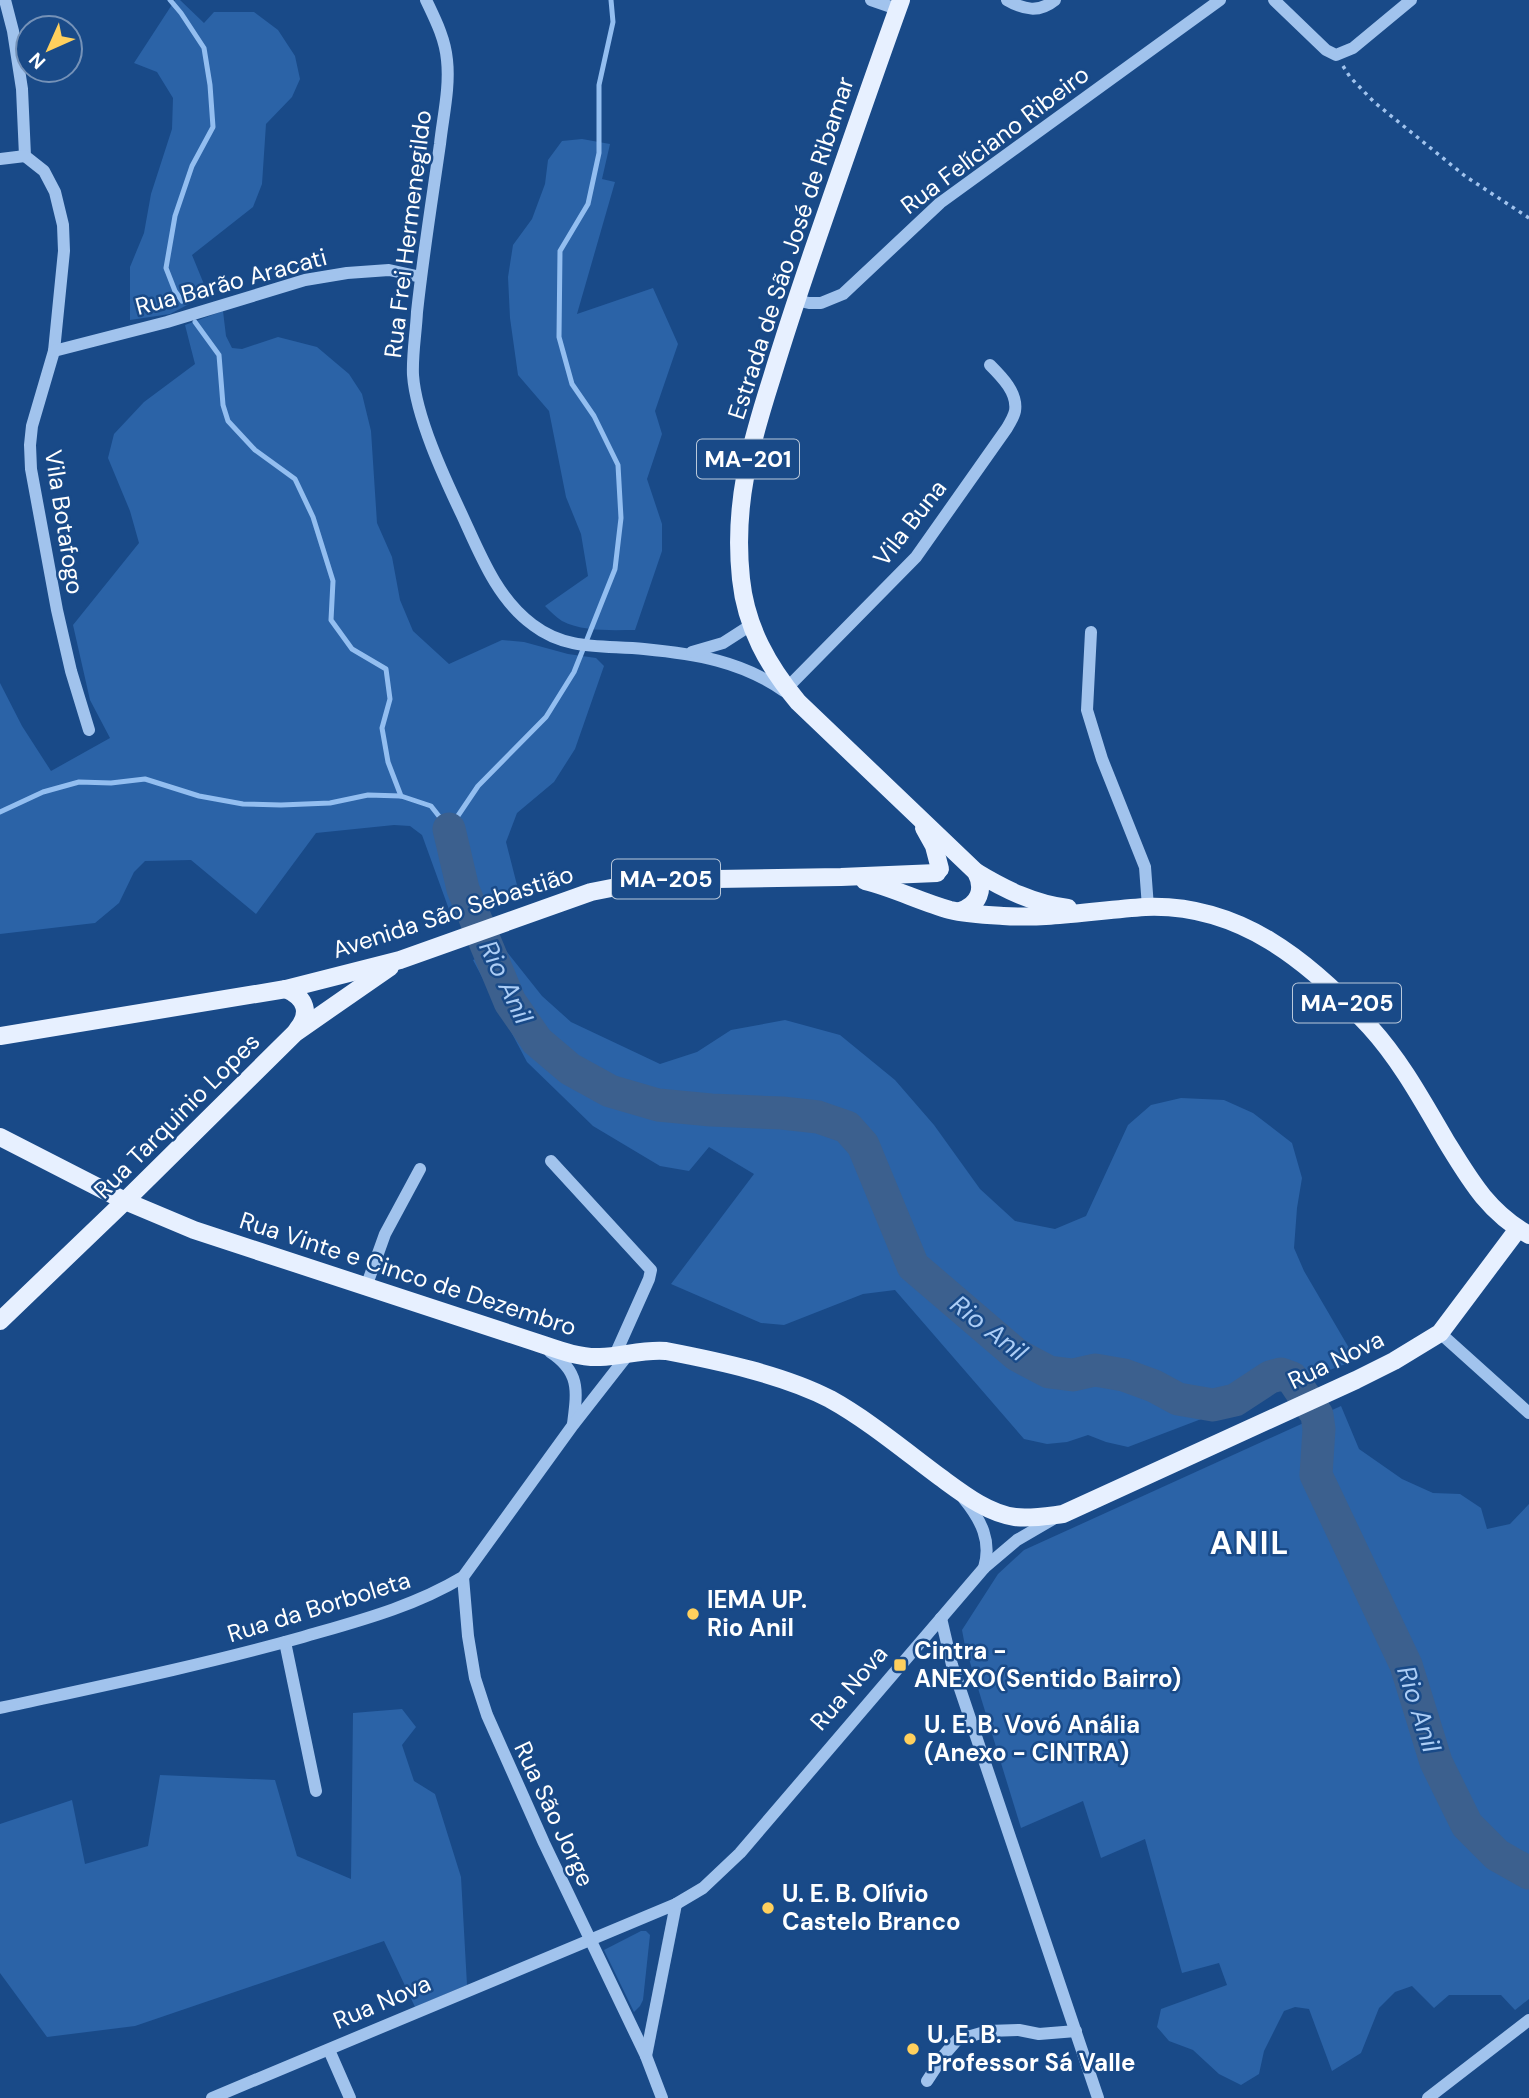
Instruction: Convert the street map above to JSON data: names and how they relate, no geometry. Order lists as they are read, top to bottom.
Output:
{
  "streets": {
    "main road": [
      "Estrada de São José de Ribamar",
      "MA-201",
      "MA-205",
      "Avenida São Sebastião",
      "Rua Tarquinio Lopes",
      "Rua Vinte e Cinco de Dezembro",
      "Rua Nova"
    ],
    "street": [
      "Rua Felíciano Ribeiro",
      "Rua Frei Hermenegildo",
      "Rua Barão Aracati",
      "Vila Botafogo",
      "Vila Buna",
      "Rua da Borboleta",
      "Rua São Jorge"
    ]
  },
  "crossings": [
    ["Rua Felíciano Ribeiro", "Estrada de São José de Ribamar"],
    ["Rua Frei Hermenegildo", "Estrada de São José de Ribamar"],
    ["Rua Frei Hermenegildo", "Rua Barão Aracati"],
    ["Rua Frei Hermenegildo", "Vila Buna"],
    ["Estrada de São José de Ribamar", "Vila Buna"],
    ["Estrada de São José de Ribamar", "MA-205"],
    ["Estrada de São José de Ribamar", "Avenida São Sebastião"],
    ["Rua Barão Aracati", "Vila Botafogo"],
    ["MA-205", "Avenida São Sebastião"],
    ["MA-205", "Rua Nova"],
    ["Avenida São Sebastião", "Rua Tarquinio Lopes"],
    ["Rua Tarquinio Lopes", "Rua Vinte e Cinco de Dezembro"],
    ["Rua Vinte e Cinco de Dezembro", "Rua Nova"],
    ["Rua Vinte e Cinco de Dezembro", "Rua da Borboleta"],
    ["Rua Nova", "Rua São Jorge"],
    ["Rua da Borboleta", "Rua São Jorge"]
  ],
  "districts": ["ANIL"],
  "water": ["Rio Anil"],
  "places": {
    "other": [
      "IEMA UP. Rio Anil",
      "U. E. B. Vovó Anália (Anexo - CINTRA)",
      "U. E. B. Olívio Castelo Branco",
      "U. E. B. Professor Sá Valle"
    ],
    "transit": ["Cintra - ANEXO(Sentido Bairro)"]
  },
  "north": "bottom left"
}
